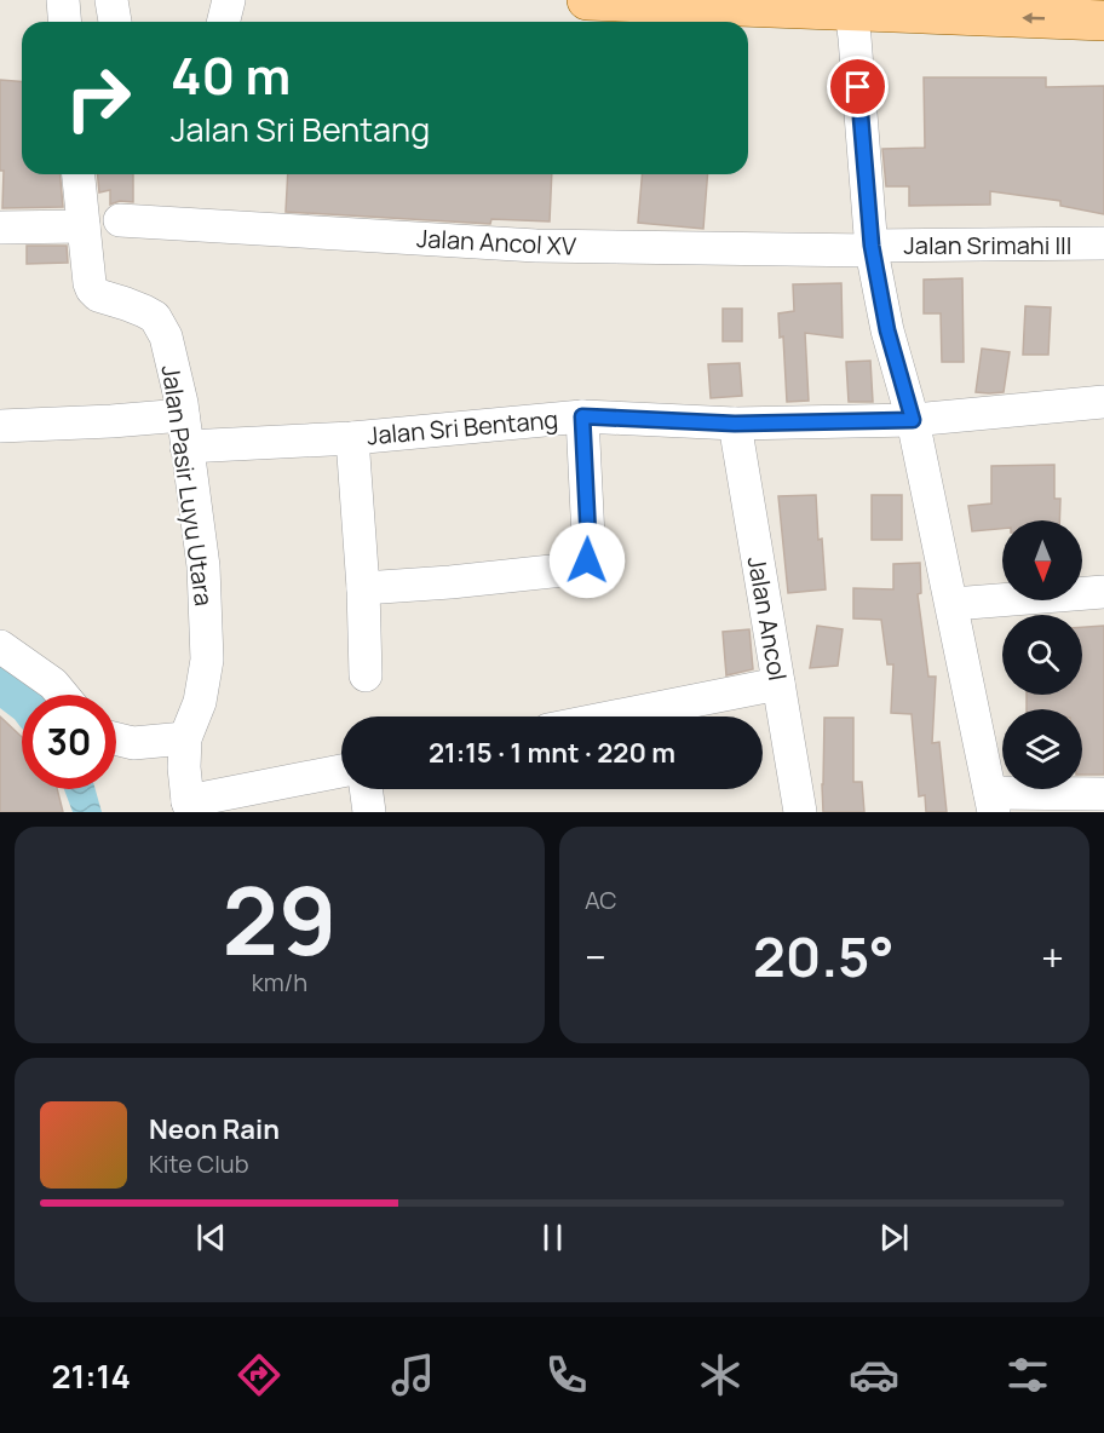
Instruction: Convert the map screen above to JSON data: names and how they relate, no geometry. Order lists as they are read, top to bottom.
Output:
{
  "streets": {
    "street": [
      "Jalan Ancol XV",
      "Jalan Srimahi III",
      "Jalan Sri Bentang",
      "Jalan Pasir Luyu Utara",
      "Jalan Ancol"
    ]
  },
  "crossings": [
    ["Jalan Ancol XV", "Jalan Srimahi III"],
    ["Jalan Sri Bentang", "Jalan Pasir Luyu Utara"],
    ["Jalan Sri Bentang", "Jalan Ancol"]
  ],
  "north": "bottom",
  "page": {
    "turn": ["40 m", "Jalan Sri Bentang"],
    "limit": "30",
    "trip": "21:15 · 1 mnt · 220 m",
    "tile": [
      ["29", "km/h"],
      "AC"
    ],
    "heat": ["−", "20.5°", "+"],
    "song": ["Neon Rain", "Kite Club"],
    "tabs": "21:14"
  }
}
